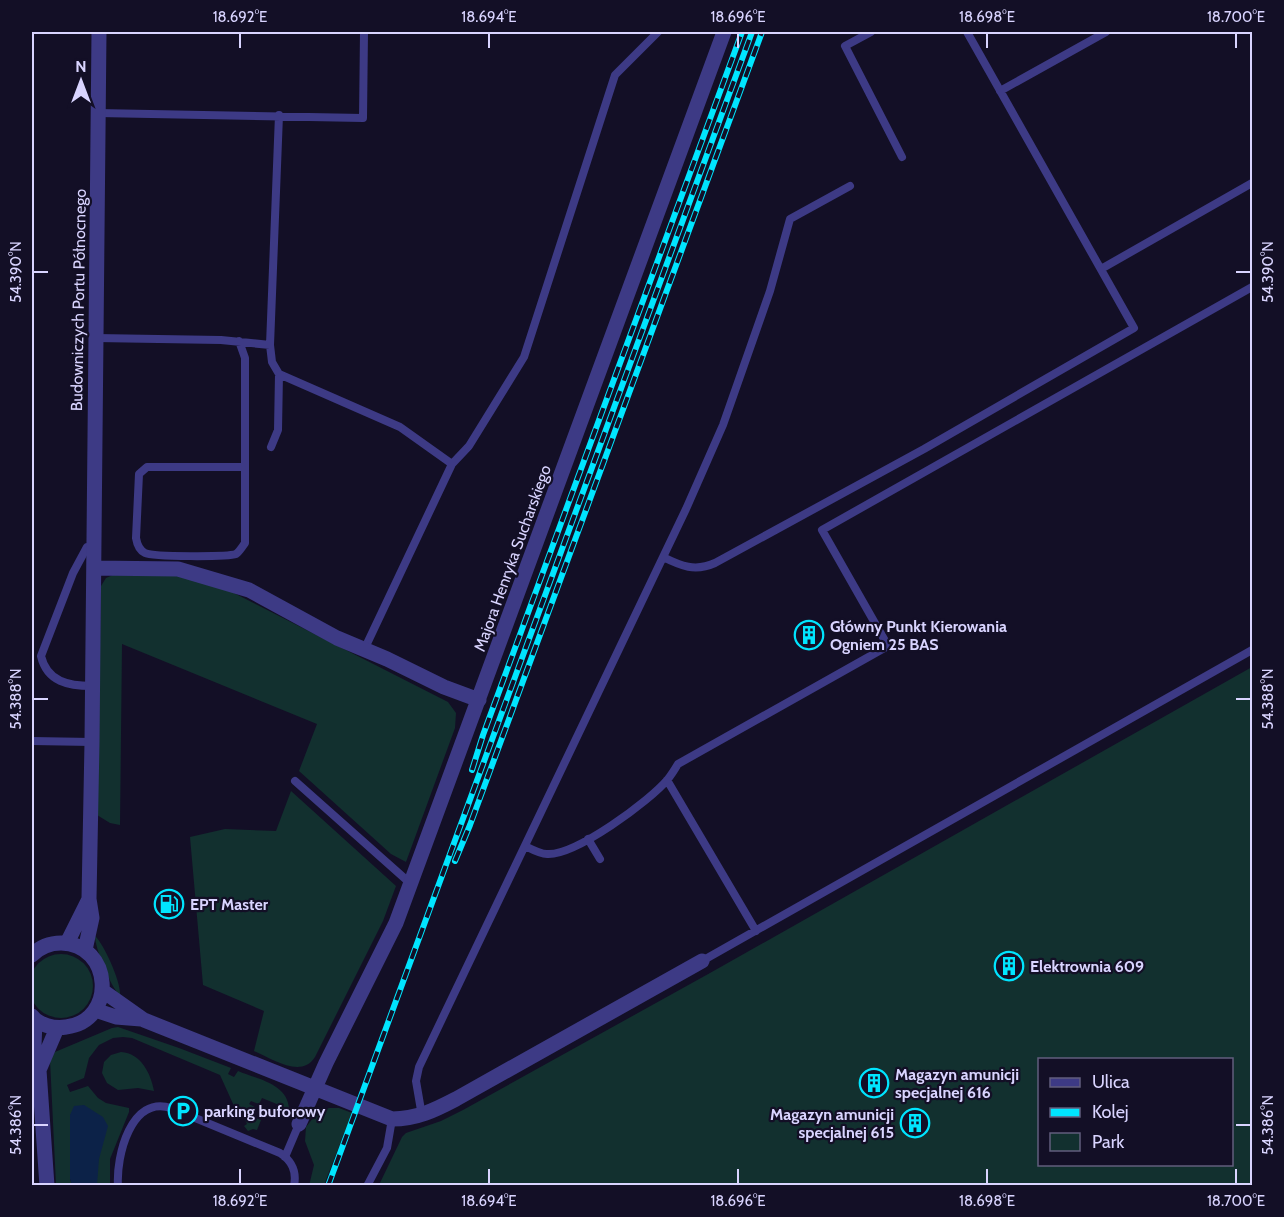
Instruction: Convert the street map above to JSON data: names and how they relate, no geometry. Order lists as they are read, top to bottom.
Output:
{
  "streets": {
    "street": ["Budowniczych Portu Północnego", "Majora Henryka Sucharskiego"]
  },
  "places": {
    "building": [
      "Główny Punkt Kierowania Ogniem 25 BAS",
      "Elektrownia 609",
      "Magazyn amunicji specjalnej 616",
      "Magazyn amunicji specjalnej 615"
    ],
    "fuel station": ["EPT Master"],
    "parking": ["parking buforowy"]
  },
  "legend": ["Ulica", "Kolej", "Park"],
  "north": "top",
  "coordinates": [
    "18.692°E",
    "18.694°E",
    "18.696°E",
    "18.698°E",
    "18.700°E",
    "54.390°N",
    "54.388°N",
    "54.386°N"
  ]
}
